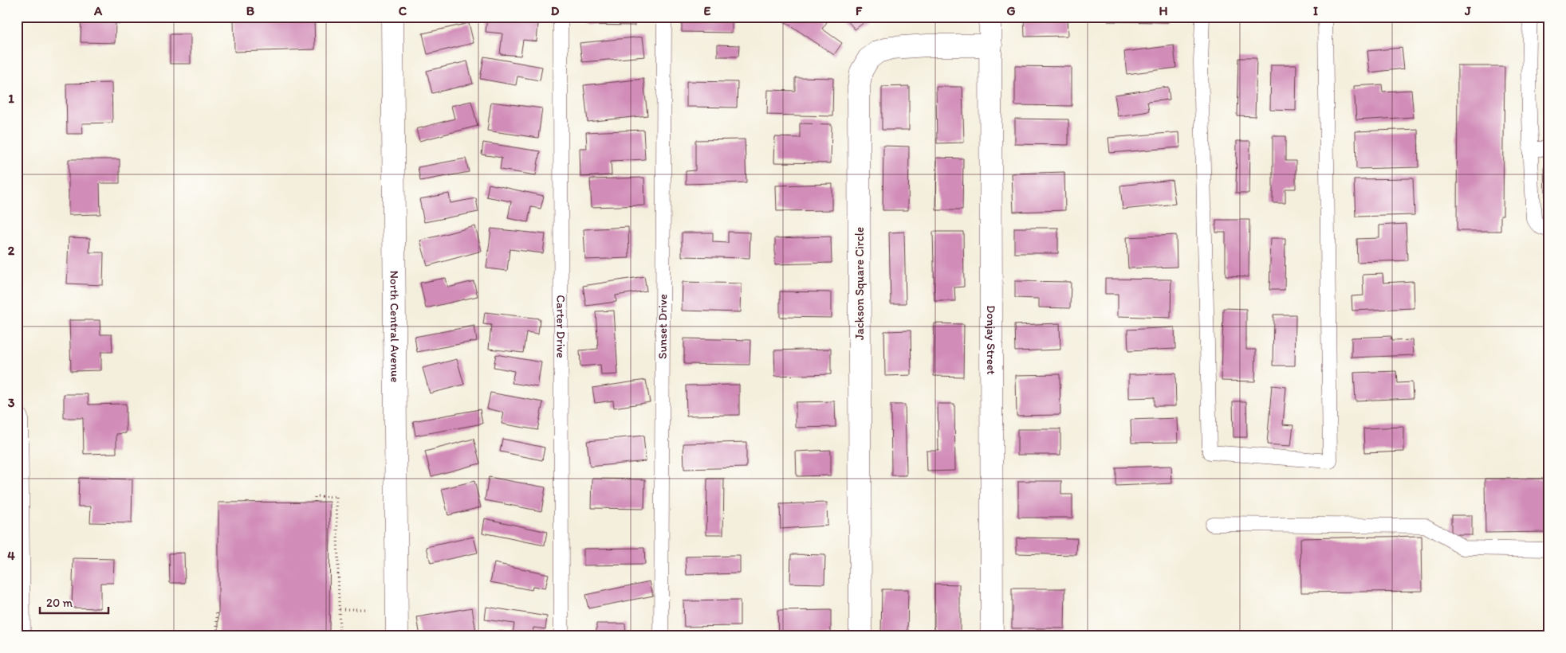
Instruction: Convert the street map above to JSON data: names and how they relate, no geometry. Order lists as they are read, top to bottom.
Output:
{
  "streets": {
    "street": ["Jackson Square Circle", "North Central Avenue", "Donjay Street"],
    "lane": ["Carter Drive", "Sunset Drive"]
  },
  "crossings": [
    ["Jackson Square Circle", "Donjay Street"]
  ],
  "scale_bar": "20 m",
  "grid": {
    "columns": [
      "A",
      "B",
      "C",
      "D",
      "E",
      "F",
      "G",
      "H",
      "I",
      "J"
    ],
    "rows": [
      "1",
      "2",
      "3",
      "4"
    ]
  }
}
